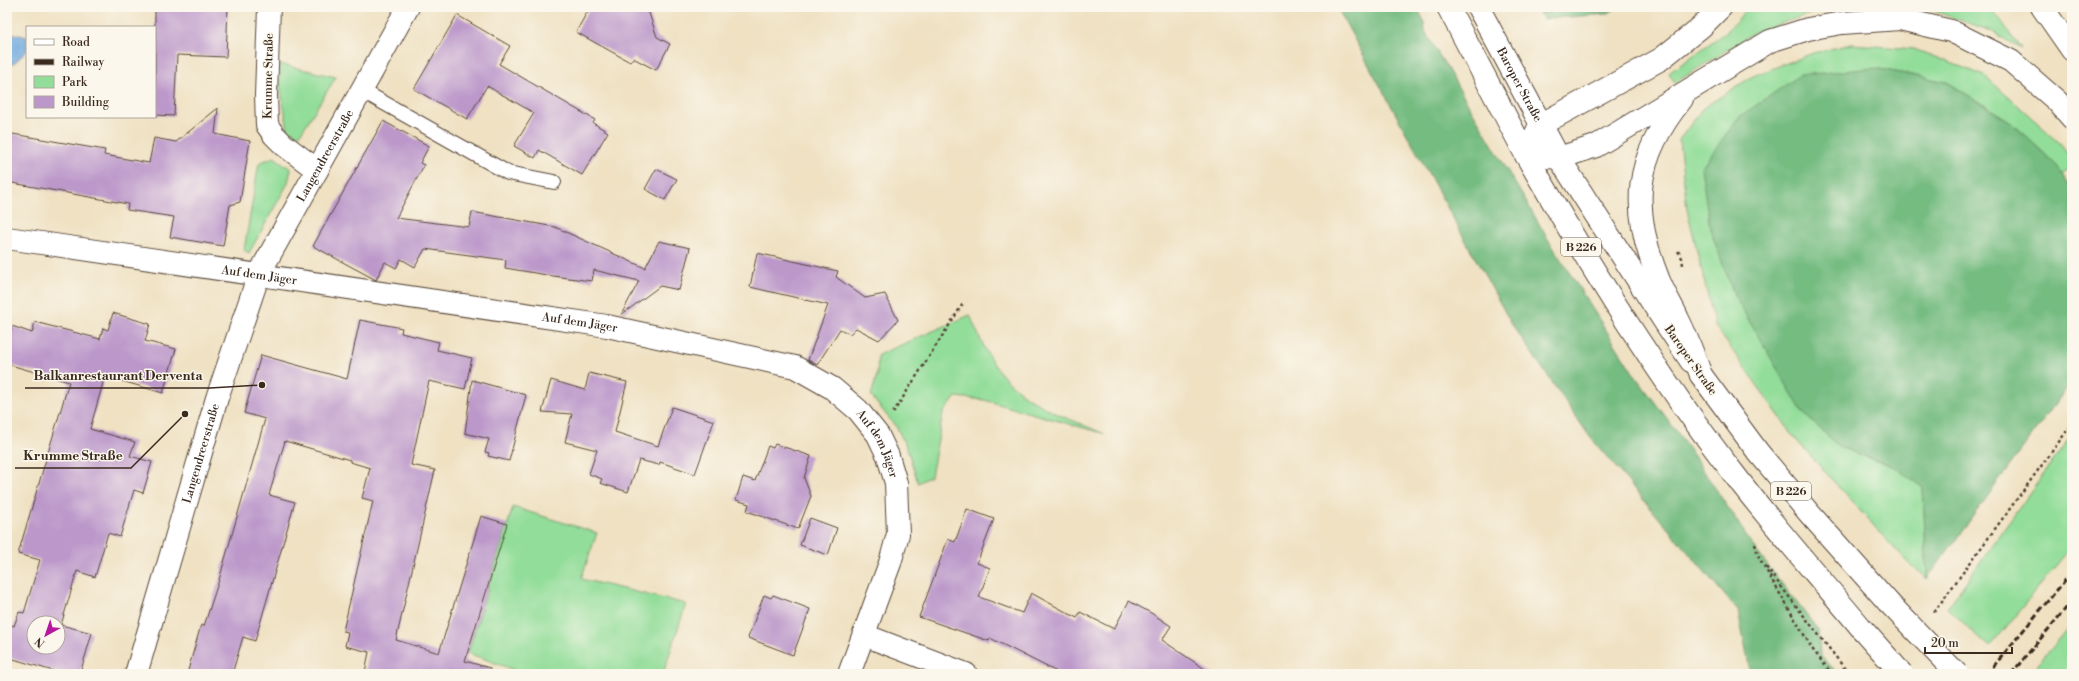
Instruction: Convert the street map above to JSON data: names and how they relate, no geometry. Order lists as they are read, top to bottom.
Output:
{
  "streets": {
    "main road": [
      "Krumme Straße",
      "Baroper Straße",
      "Langendreerstraße",
      "B 226",
      "Auf dem Jäger"
    ]
  },
  "crossings": [
    ["Krumme Straße", "Langendreerstraße"],
    ["Langendreerstraße", "Auf dem Jäger"]
  ],
  "places": ["Balkanrestaurant Derventa", "Krumme Straße"],
  "legend": [
    "Road",
    "Railway",
    "Park",
    "Building"
  ],
  "scale_bar": "20 m",
  "north": "bottom left"
}
